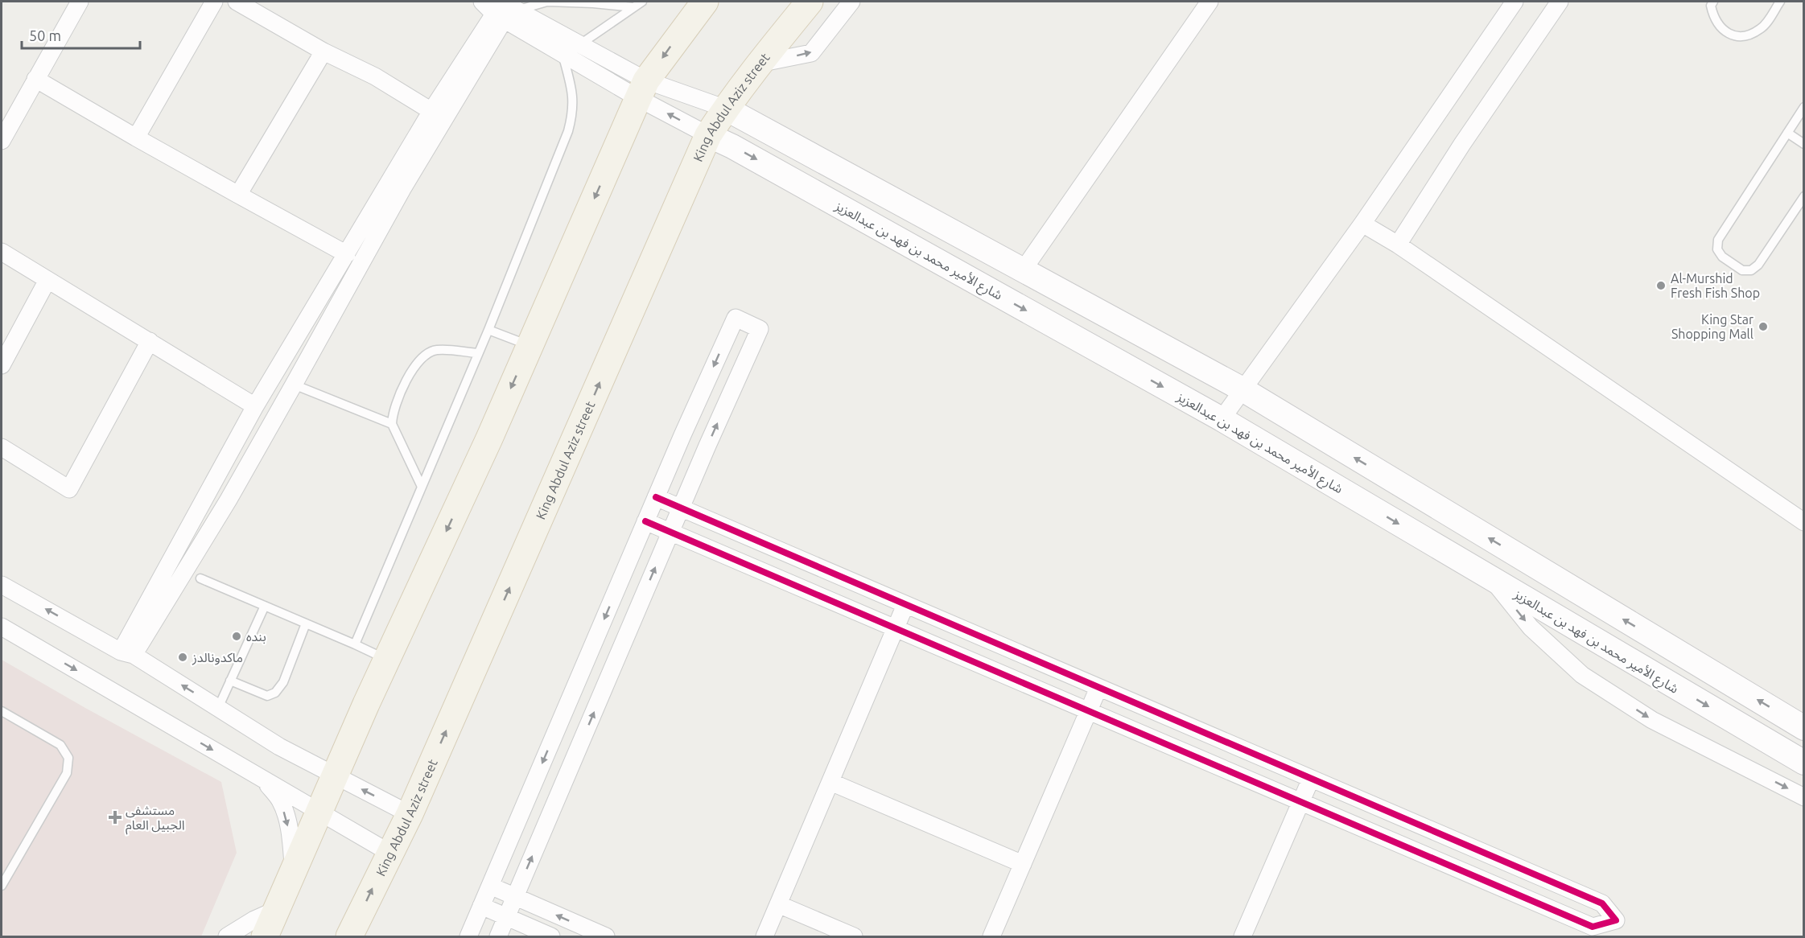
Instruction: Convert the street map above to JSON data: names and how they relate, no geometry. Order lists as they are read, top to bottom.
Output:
{
  "streets": {
    "main road": ["King Abdul Aziz street", "شارع الأمير محمد بن فهد بن عبدالعزيز"]
  },
  "crossings": [
    ["King Abdul Aziz street", "شارع الأمير محمد بن فهد بن عبدالعزيز"]
  ],
  "places": {
    "other": [
      "Al-Murshid Fresh Fish Shop",
      "King Star Shopping Mall",
      "بنده",
      "ماكدونالدز"
    ],
    "health": ["مستشفى الجبيل العام"]
  },
  "scale_bar": "50 m"
}
